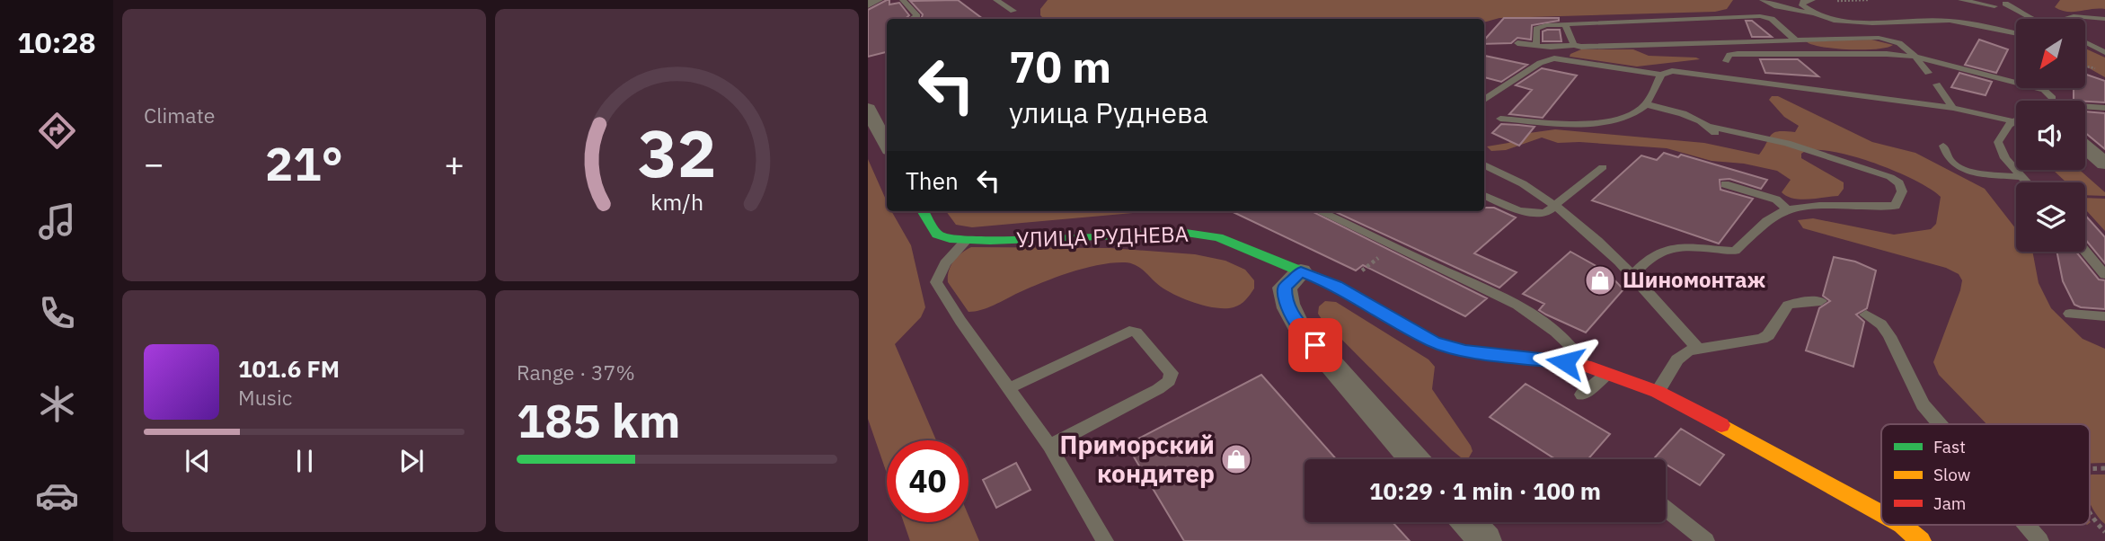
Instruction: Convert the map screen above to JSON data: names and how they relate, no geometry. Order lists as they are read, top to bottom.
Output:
{
  "streets": {
    "street": ["УЛИЦА РУДНЕВА"]
  },
  "places": {
    "shop": ["Шиномонтаж", "Приморский кондитер"]
  },
  "legend": ["Fast", "Slow", "Jam"],
  "north": "bottom left",
  "page": {
    "tabs": "10:28",
    "tile": [
      "Climate",
      ["Range · 37%", "185 km"]
    ],
    "turn": ["70 m", "улица Руднева"],
    "heat": ["−", "21°", "+"],
    "then": "Then",
    "song": ["101.6 FM", "Music"],
    "limit": "40",
    "trip": "10:29 · 1 min · 100 m",
    "gauge": ["32", "km/h"]
  }
}
